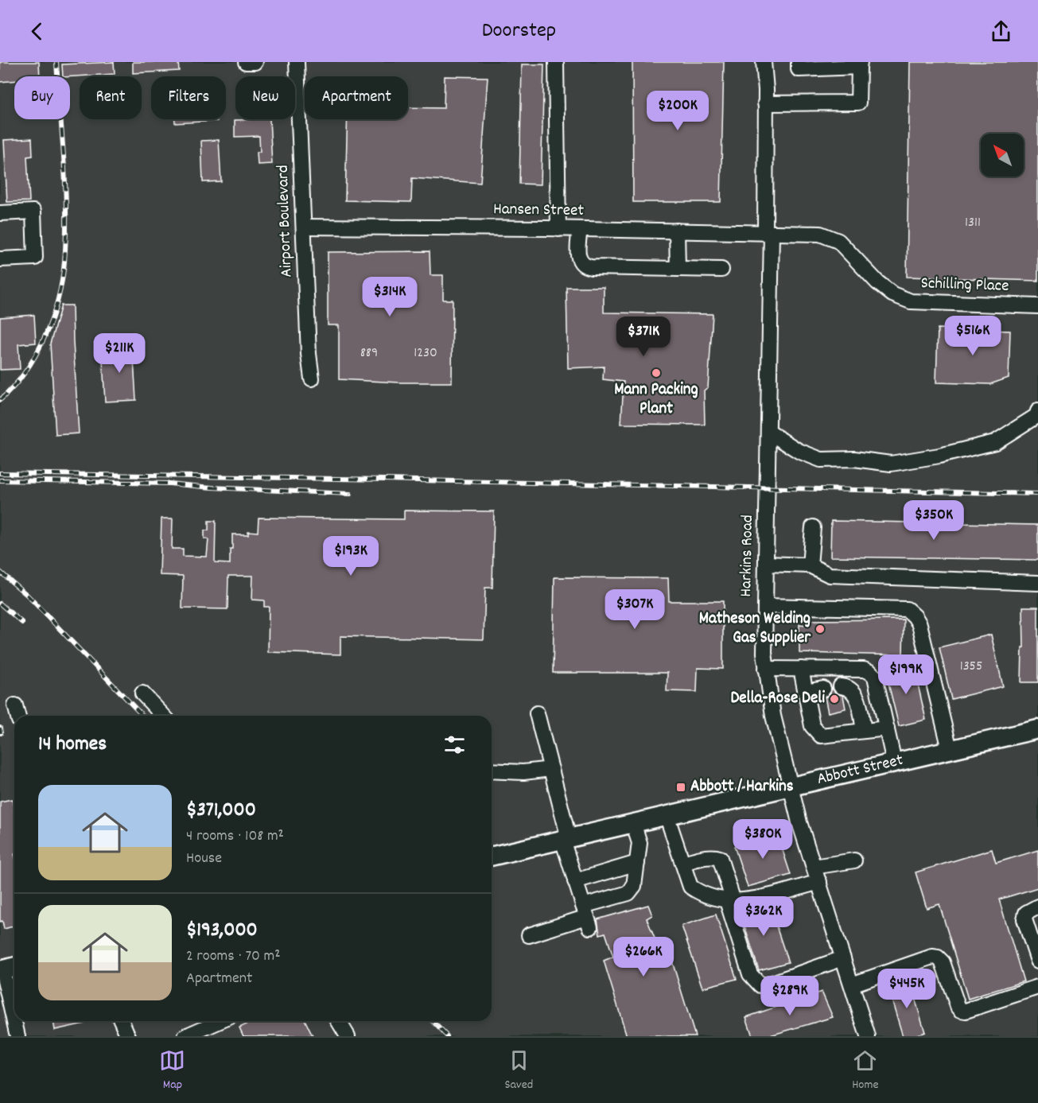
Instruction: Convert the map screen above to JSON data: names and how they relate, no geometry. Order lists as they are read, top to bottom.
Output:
{
  "streets": {
    "main road": ["Abbott Street"],
    "street": [
      "Hansen Street",
      "Airport Boulevard",
      "Schilling Place",
      "Harkins Road"
    ]
  },
  "crossings": [
    ["Hansen Street", "Airport Boulevard"],
    ["Hansen Street", "Schilling Place"],
    ["Hansen Street", "Harkins Road"],
    ["Schilling Place", "Harkins Road"],
    ["Harkins Road", "Abbott Street"]
  ],
  "places": {
    "other": ["Mann Packing Plant", "Matheson Welding Gas Supplier", "Della-Rose Deli"],
    "transit": ["Abbott / Harkins"]
  },
  "house_numbers": [
    "1311",
    "889",
    "1230",
    "1355"
  ],
  "north": "top left",
  "page": {
    "header": "Doorstep",
    "chip": [
      "Buy",
      "Rent",
      "Filters",
      "New",
      "Apartment"
    ],
    "price": [
      "$200K",
      "$314K",
      "$516K",
      "$371K",
      "$211K",
      "$350K",
      "$193K",
      "$307K",
      "$199K",
      "$380K",
      "$362K",
      "$266K",
      "$445K",
      "$289K"
    ],
    "heading": "14 homes",
    "list": [
      {
        "name": "$371,000",
        "note": "4 rooms · 108 m² · House"
      },
      {
        "name": "$193,000",
        "note": "2 rooms · 70 m² · Apartment"
      }
    ],
    "tabs": ["Map", "Saved", "Home"]
  }
}
